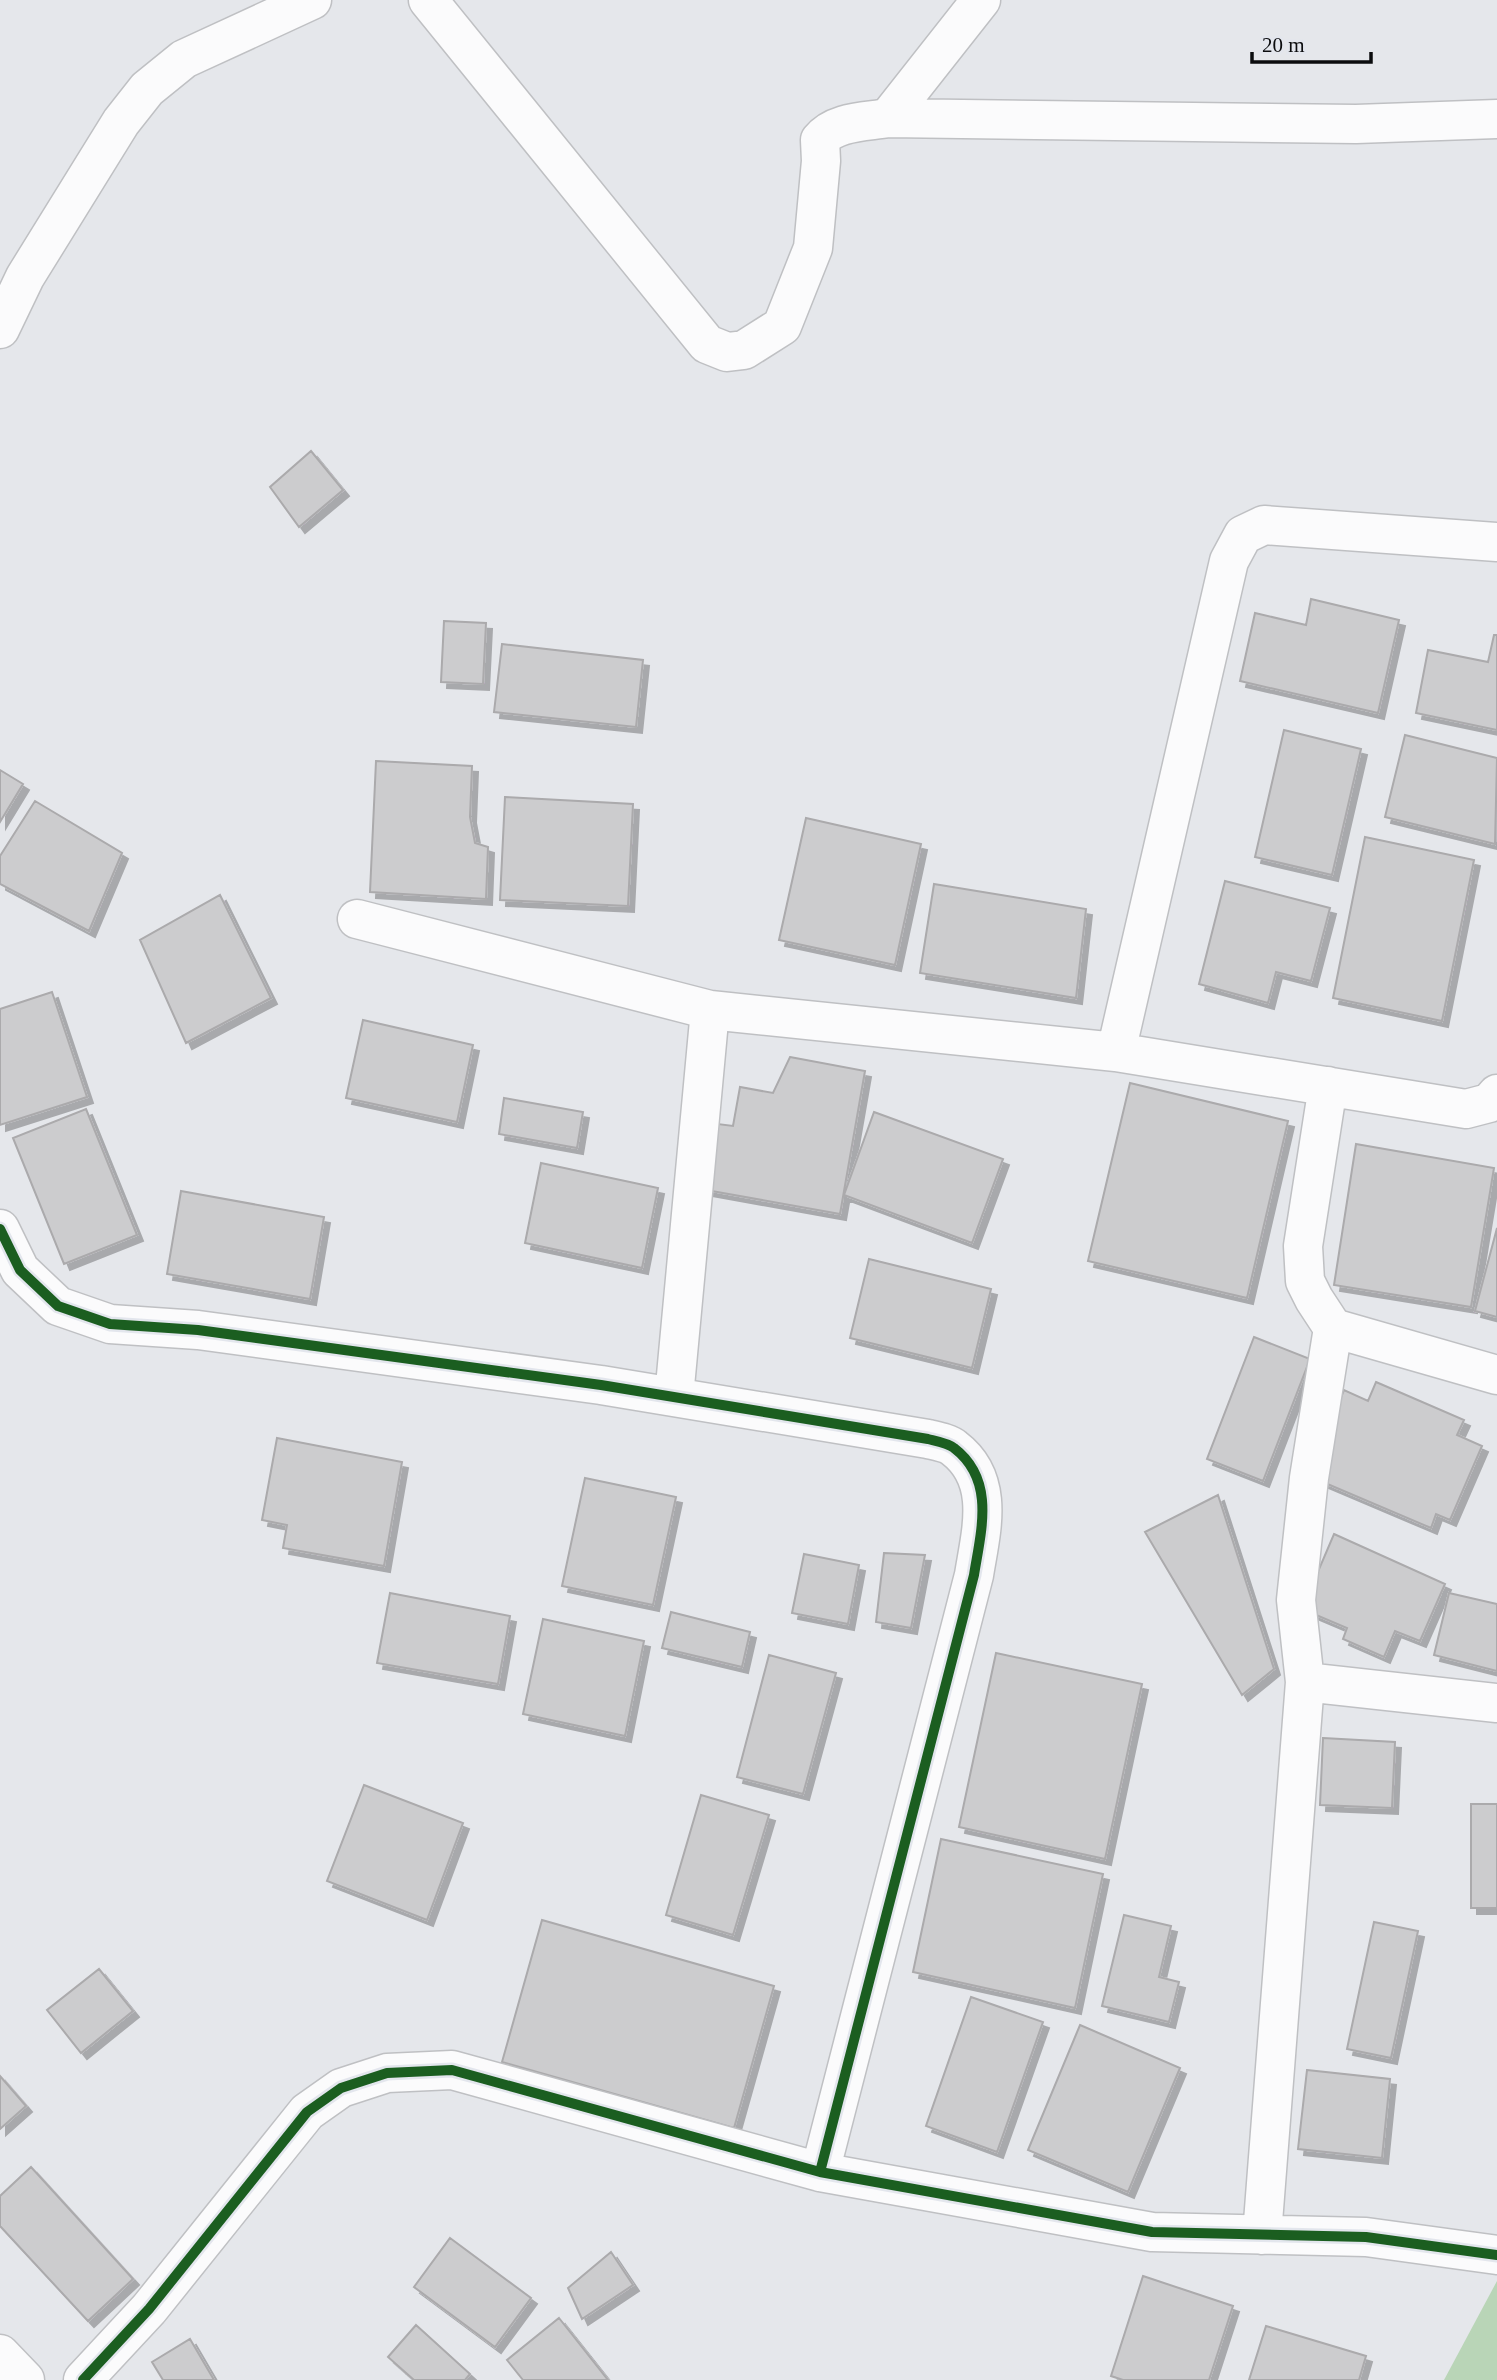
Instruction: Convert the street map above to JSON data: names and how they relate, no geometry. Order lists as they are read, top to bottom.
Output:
{
  "scale_bar": "20 m"
}
